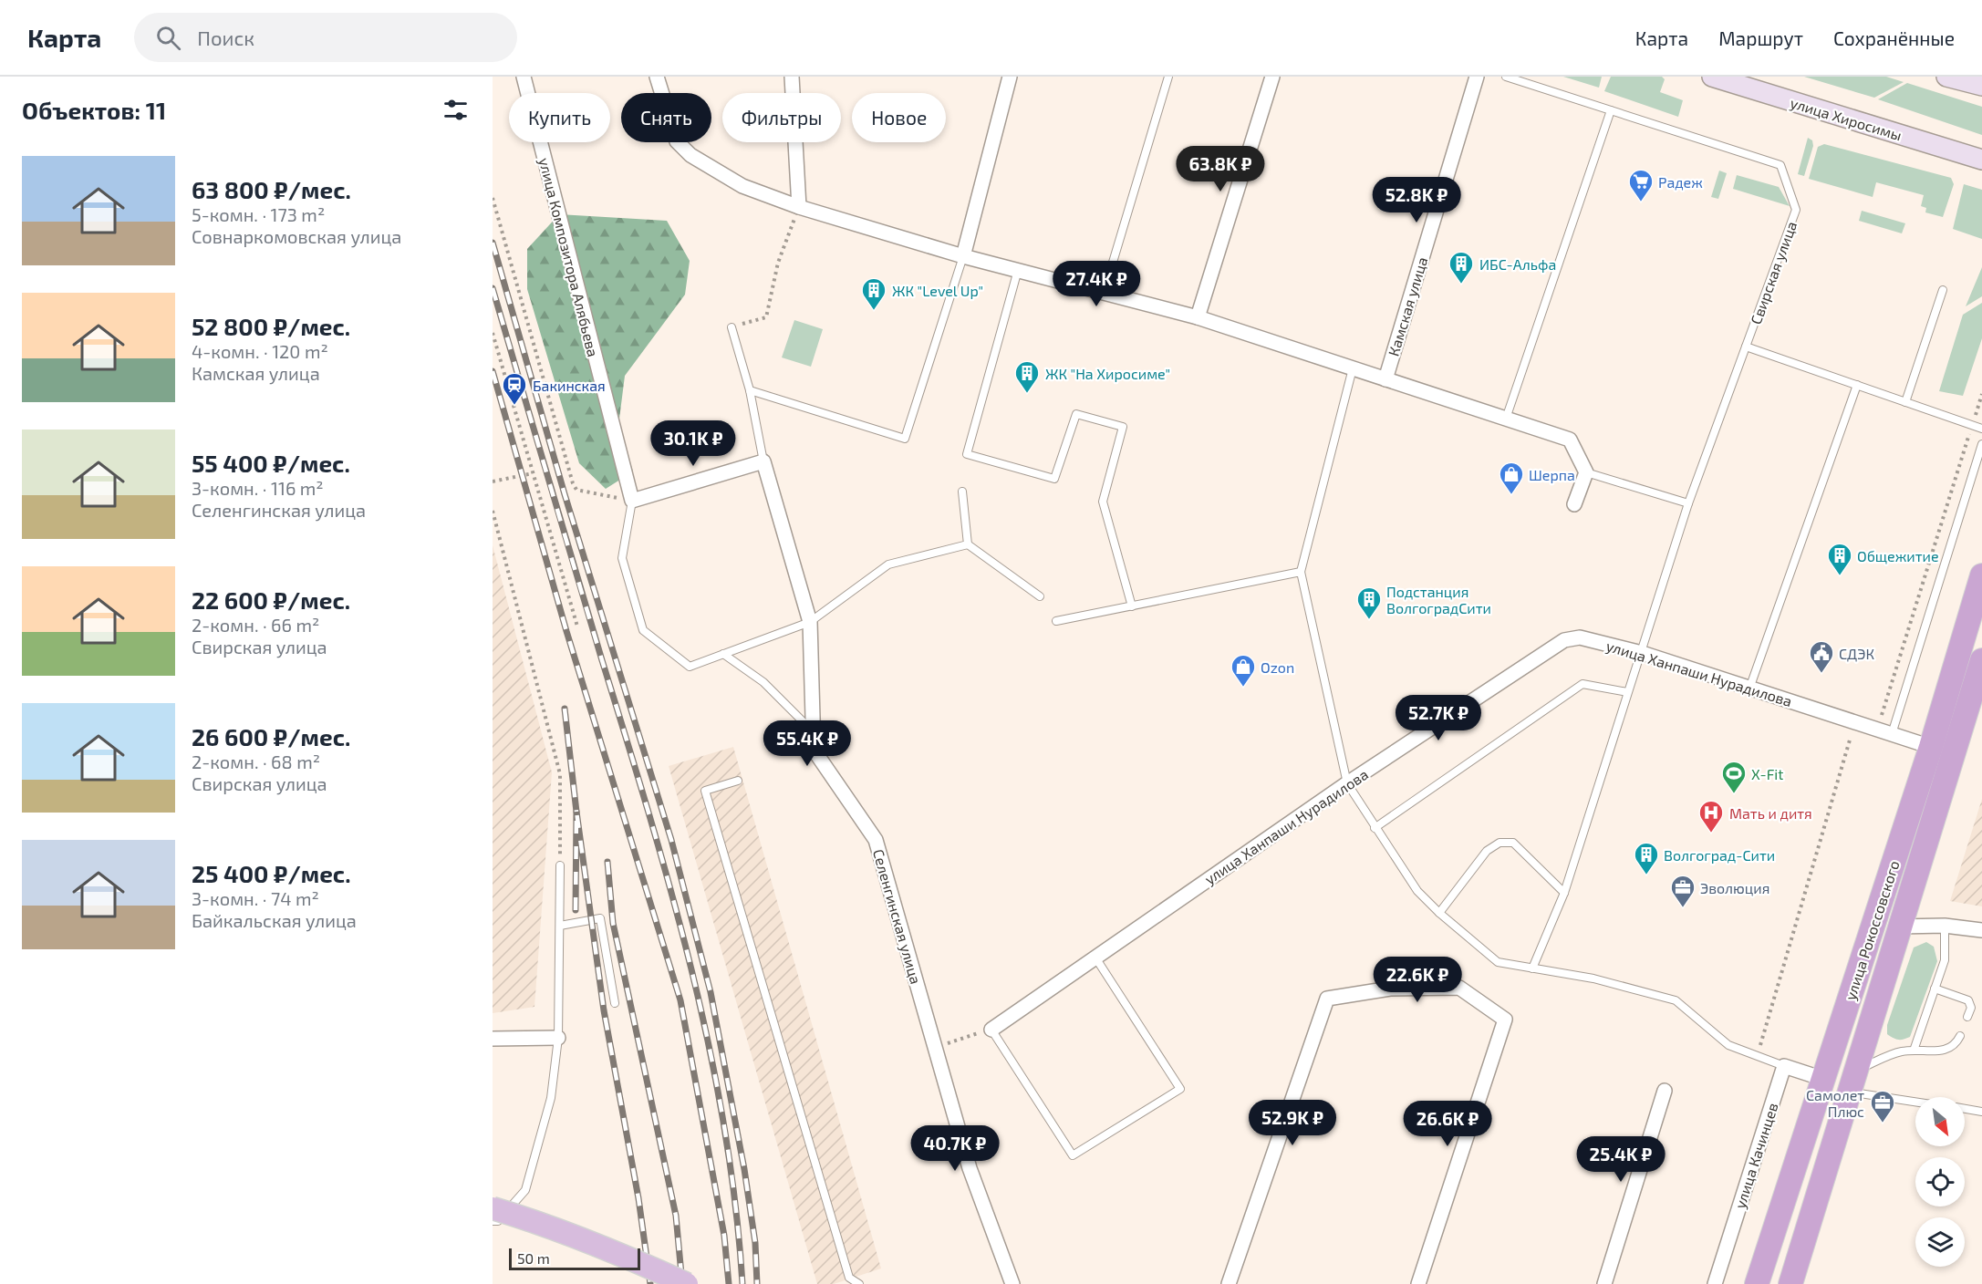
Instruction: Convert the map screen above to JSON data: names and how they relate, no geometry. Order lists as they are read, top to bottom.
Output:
{
  "streets": {
    "highway": ["улица Рокоссовского"],
    "main road": ["улица Хиросимы"],
    "street": [
      "улица Композитора Алябьева",
      "Камская улица",
      "улица Ханпаши Нурадилова",
      "Селенгинская улица",
      "улица Качинцев"
    ],
    "lane": ["Свирская улица"]
  },
  "crossings": [
    ["Свирская улица", "улица Ханпаши Нурадилова"],
    ["улица Ханпаши Нурадилова", "улица Рокоссовского"]
  ],
  "places": {
    "supermarket": ["Радеж"],
    "building": [
      "ИБС-Альфа",
      "ЖК \"Level Up\"",
      "ЖК \"На Хиросиме\"",
      "Общежитие",
      "Подстанция ВолгоградСити",
      "Волгоград-Сити"
    ],
    "station": ["Бакинская"],
    "shop": ["Шерпа", "Ozon"],
    "public building": ["СДЭК"],
    "sports": ["X-Fit"],
    "hospital": ["Мать и дитя"],
    "office": ["Эволюция", "Самолет Плюс"]
  },
  "scale_bar": "50 m",
  "north": "bottom right",
  "page": {
    "header": "Карта",
    "search": "Поиск",
    "nav": ["Карта", "Маршрут", "Сохранённые"],
    "heading": "Объектов: 11",
    "chip": [
      "Купить",
      "Снять",
      "Фильтры",
      "Новое"
    ],
    "list": [
      {
        "name": "63 800 ₽/мес.",
        "note": "5-комн. · 173 m² · Совнаркомовская улица"
      },
      {
        "name": "52 800 ₽/мес.",
        "note": "4-комн. · 120 m² · Камская улица"
      },
      {
        "name": "55 400 ₽/мес.",
        "note": "3-комн. · 116 m² · Селенгинская улица"
      },
      {
        "name": "22 600 ₽/мес.",
        "note": "2-комн. · 66 m² · Свирская улица"
      },
      {
        "name": "26 600 ₽/мес.",
        "note": "2-комн. · 68 m² · Свирская улица"
      },
      {
        "name": "25 400 ₽/мес.",
        "note": "3-комн. · 74 m² · Байкальская улица"
      }
    ],
    "price": [
      "63.8K ₽",
      "52.8K ₽",
      "27.4K ₽",
      "30.1K ₽",
      "52.7K ₽",
      "55.4K ₽",
      "22.6K ₽",
      "52.9K ₽",
      "26.6K ₽",
      "40.7K ₽",
      "25.4K ₽"
    ],
    "scale": "50 m"
  }
}
